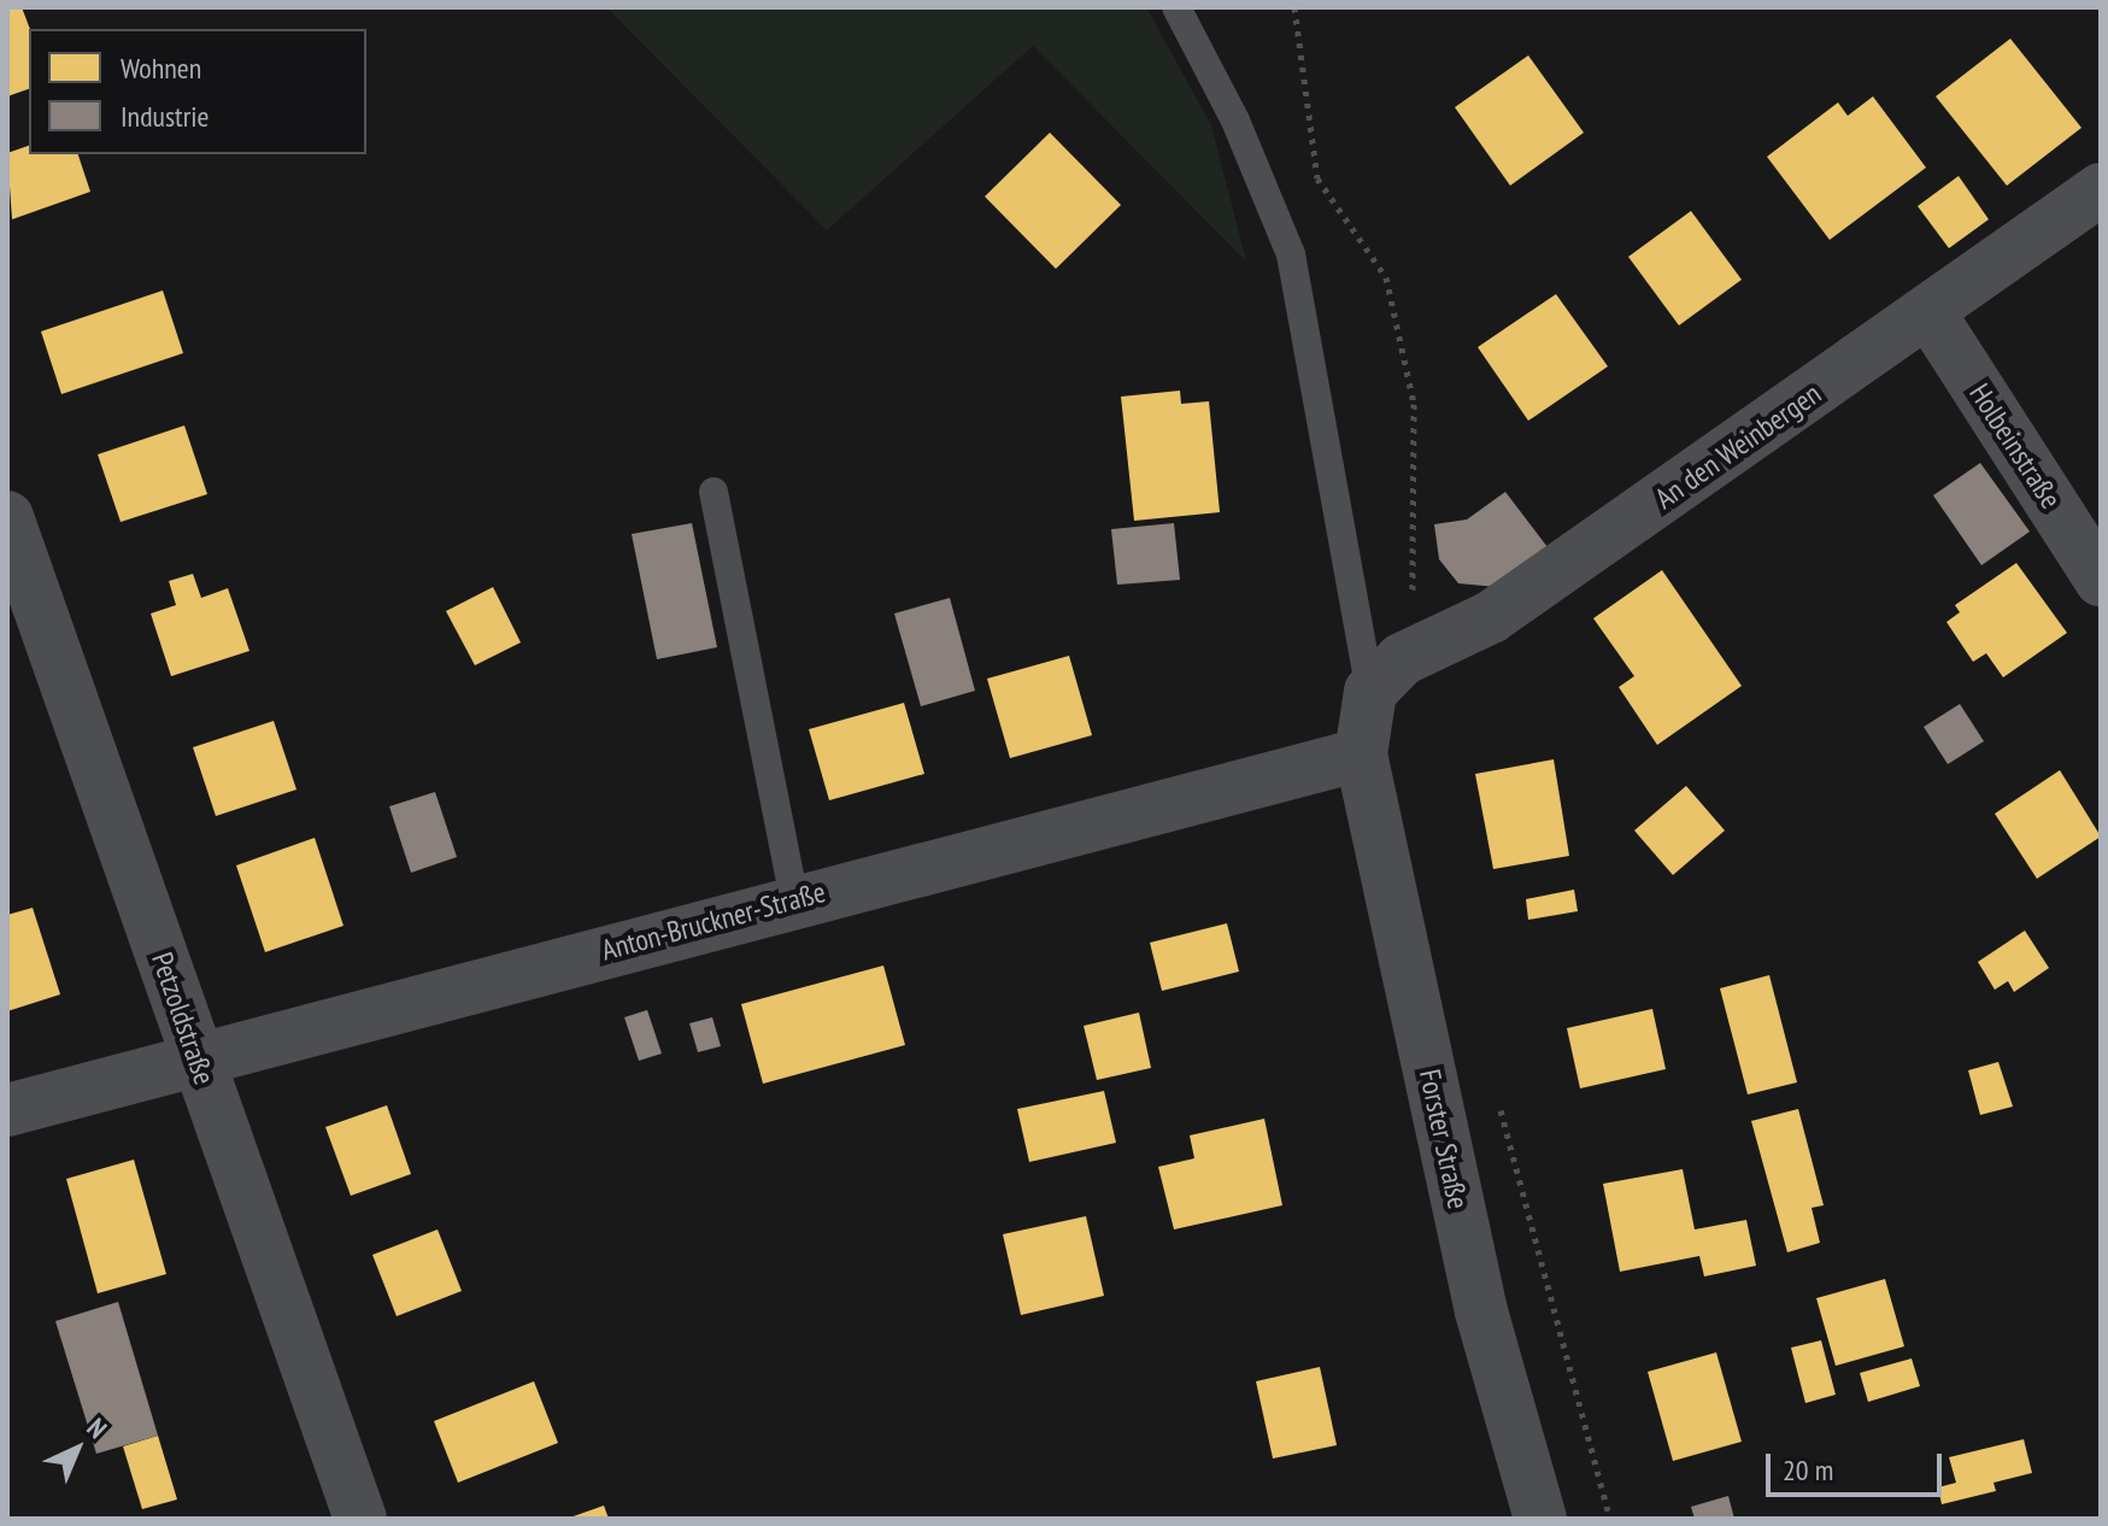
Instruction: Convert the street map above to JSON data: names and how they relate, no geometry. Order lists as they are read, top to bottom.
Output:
{
  "streets": {
    "street": [
      "An den Weinbergen",
      "Holbeinstraße",
      "Anton-Bruckner-Straße",
      "Petzoldstraße",
      "Forster Straße"
    ]
  },
  "crossings": [
    ["An den Weinbergen", "Holbeinstraße"],
    ["Anton-Bruckner-Straße", "Petzoldstraße"],
    ["Anton-Bruckner-Straße", "Forster Straße"]
  ],
  "legend": ["Wohnen", "Industrie"],
  "scale_bar": "20 m",
  "north": "top right"
}
